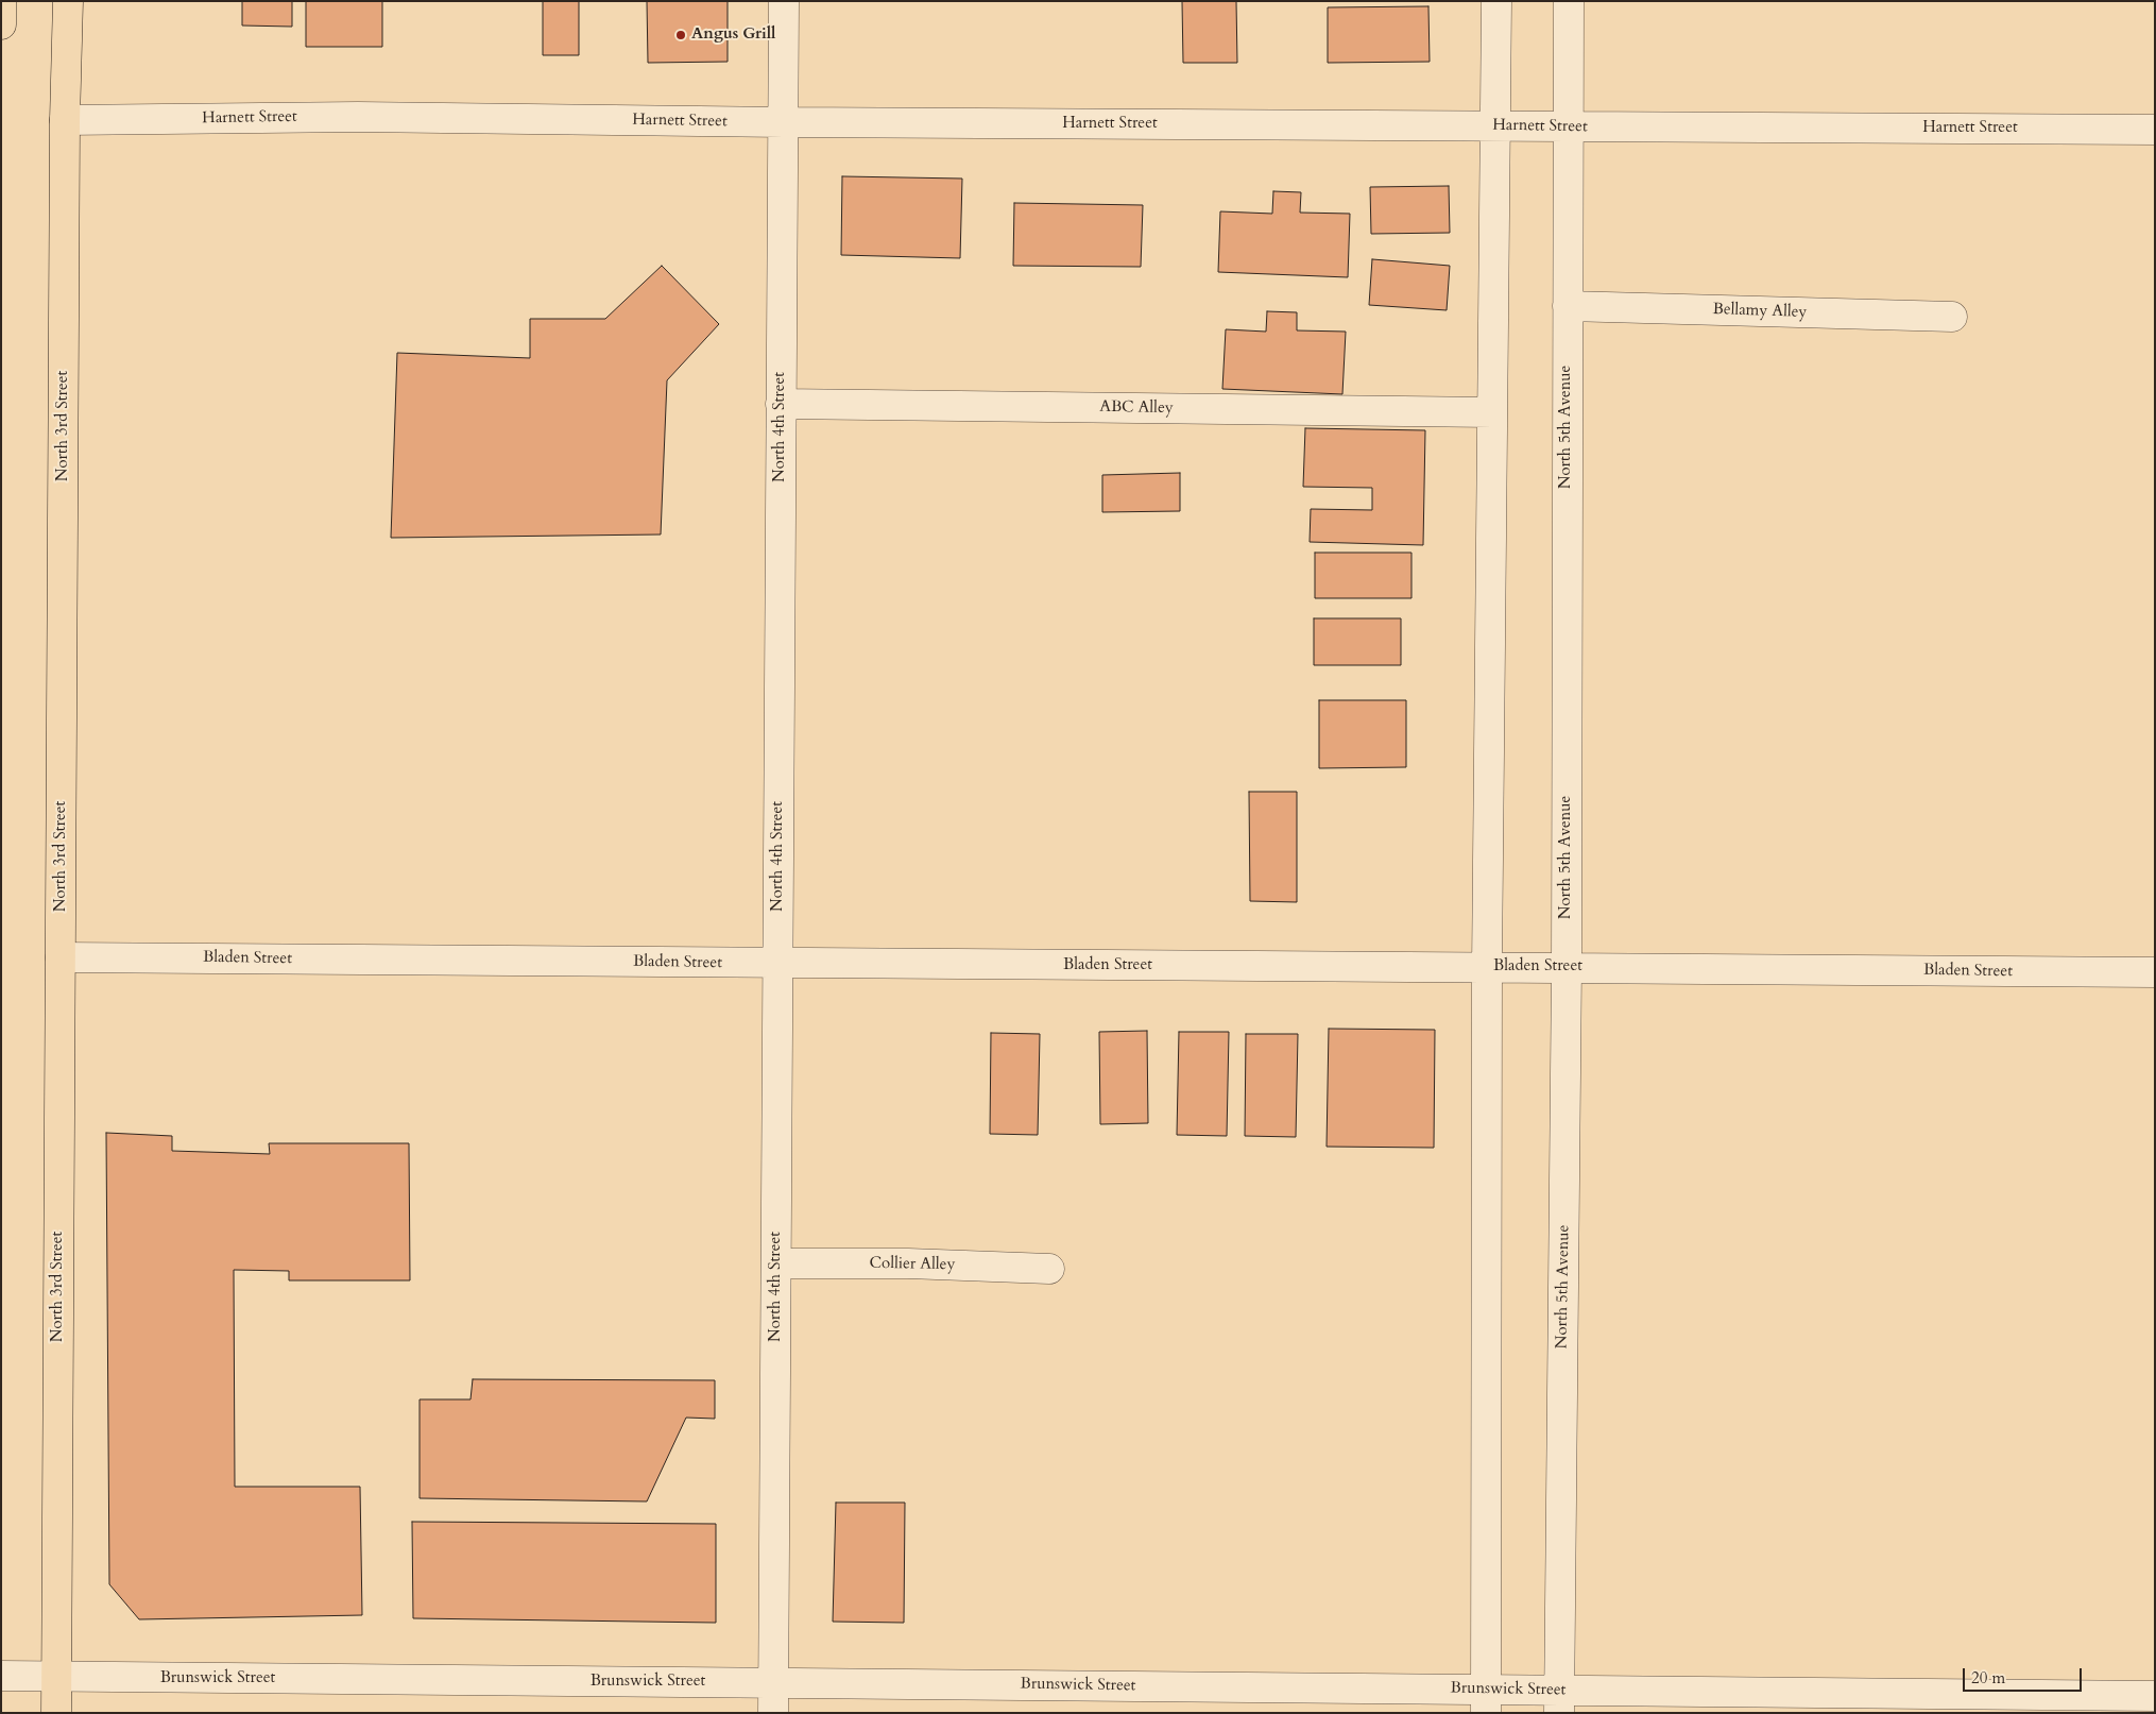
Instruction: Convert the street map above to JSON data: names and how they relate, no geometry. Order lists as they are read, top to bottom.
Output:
{
  "streets": {
    "main road": ["North 3rd Street"],
    "street": [
      "Harnett Street",
      "Bellamy Alley",
      "ABC Alley",
      "North 4th Street",
      "North 5th Avenue",
      "Bladen Street",
      "Collier Alley",
      "Brunswick Street"
    ]
  },
  "crossings": [
    ["Harnett Street", "North 3rd Street"],
    ["Harnett Street", "North 4th Street"],
    ["Harnett Street", "North 5th Avenue"],
    ["Bellamy Alley", "North 5th Avenue"],
    ["ABC Alley", "North 4th Street"],
    ["North 3rd Street", "Bladen Street"],
    ["North 3rd Street", "Brunswick Street"],
    ["North 4th Street", "Bladen Street"],
    ["North 4th Street", "Collier Alley"],
    ["North 4th Street", "Brunswick Street"],
    ["North 5th Avenue", "Bladen Street"],
    ["North 5th Avenue", "Brunswick Street"]
  ],
  "places": ["Angus Grill"],
  "scale_bar": "20 m"
}
